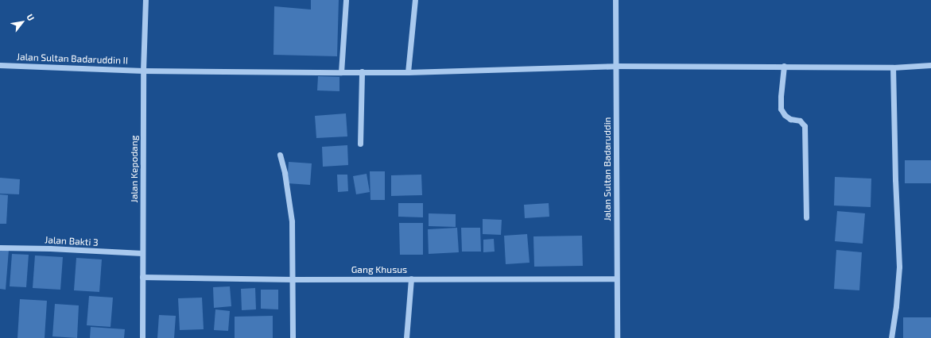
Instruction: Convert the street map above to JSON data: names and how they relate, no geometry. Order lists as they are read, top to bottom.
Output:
{
  "streets": {
    "street": [
      "Jalan Sultan Badaruddin II",
      "Jalan Kepodang",
      "Jalan Sultan Badaruddin",
      "Jalan Bakti 3",
      "Gang Khusus"
    ]
  },
  "crossings": [
    ["Jalan Sultan Badaruddin II", "Jalan Kepodang"],
    ["Jalan Sultan Badaruddin II", "Jalan Sultan Badaruddin"],
    ["Jalan Kepodang", "Jalan Bakti 3"],
    ["Jalan Kepodang", "Gang Khusus"],
    ["Jalan Sultan Badaruddin", "Gang Khusus"]
  ],
  "north": "top right"
}
